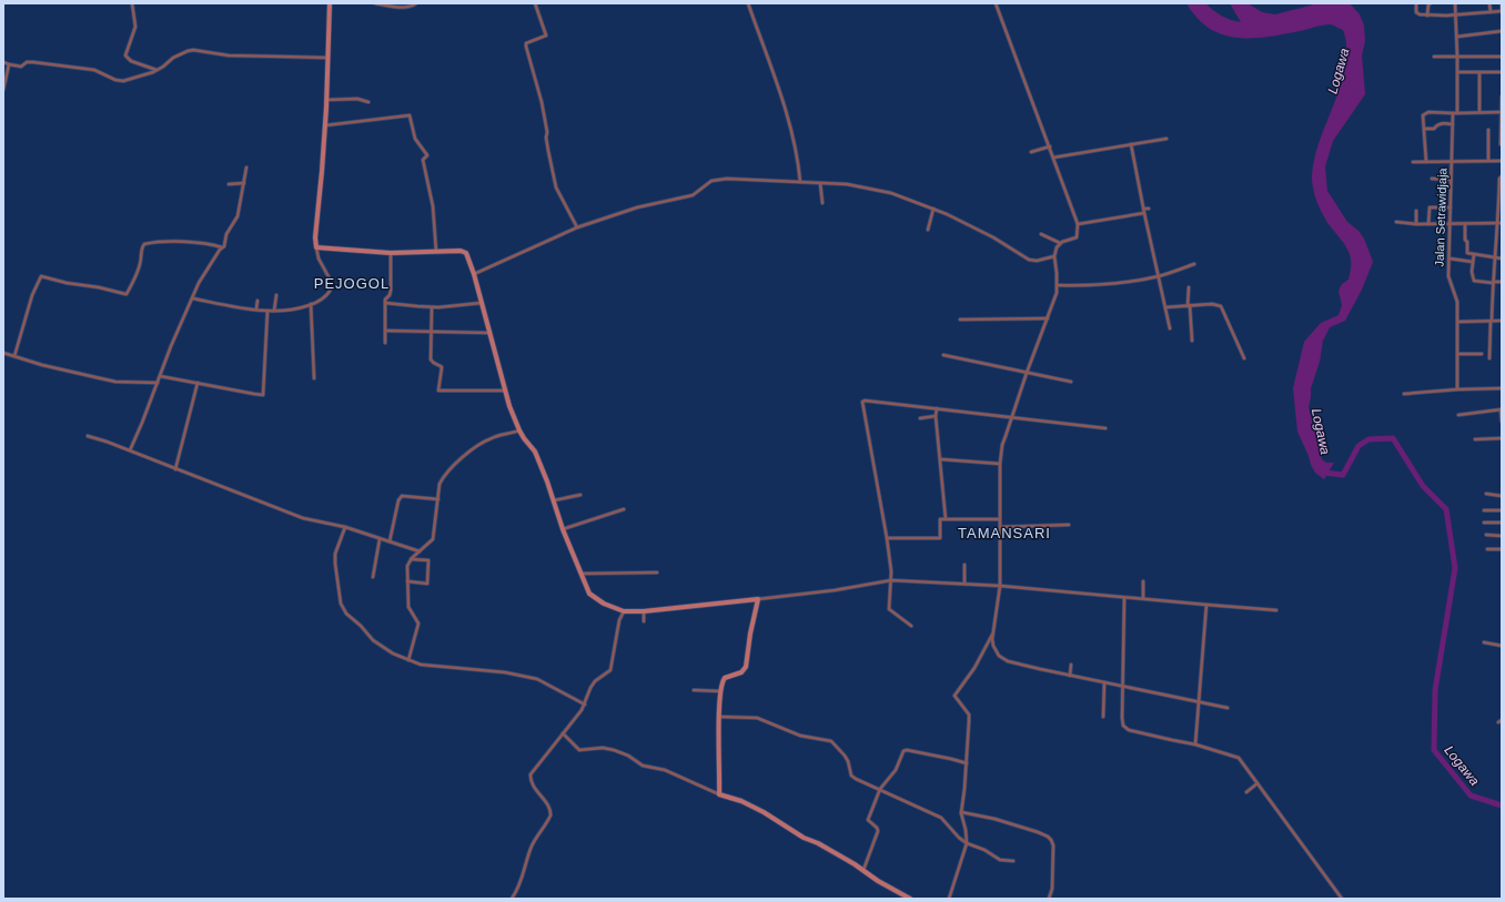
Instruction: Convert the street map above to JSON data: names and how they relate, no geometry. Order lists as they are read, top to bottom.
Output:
{
  "streets": {
    "street": ["Jalan Setrawidjaja"]
  },
  "districts": ["PEJOGOL", "TAMANSARI"],
  "water": ["Logawa"]
}
